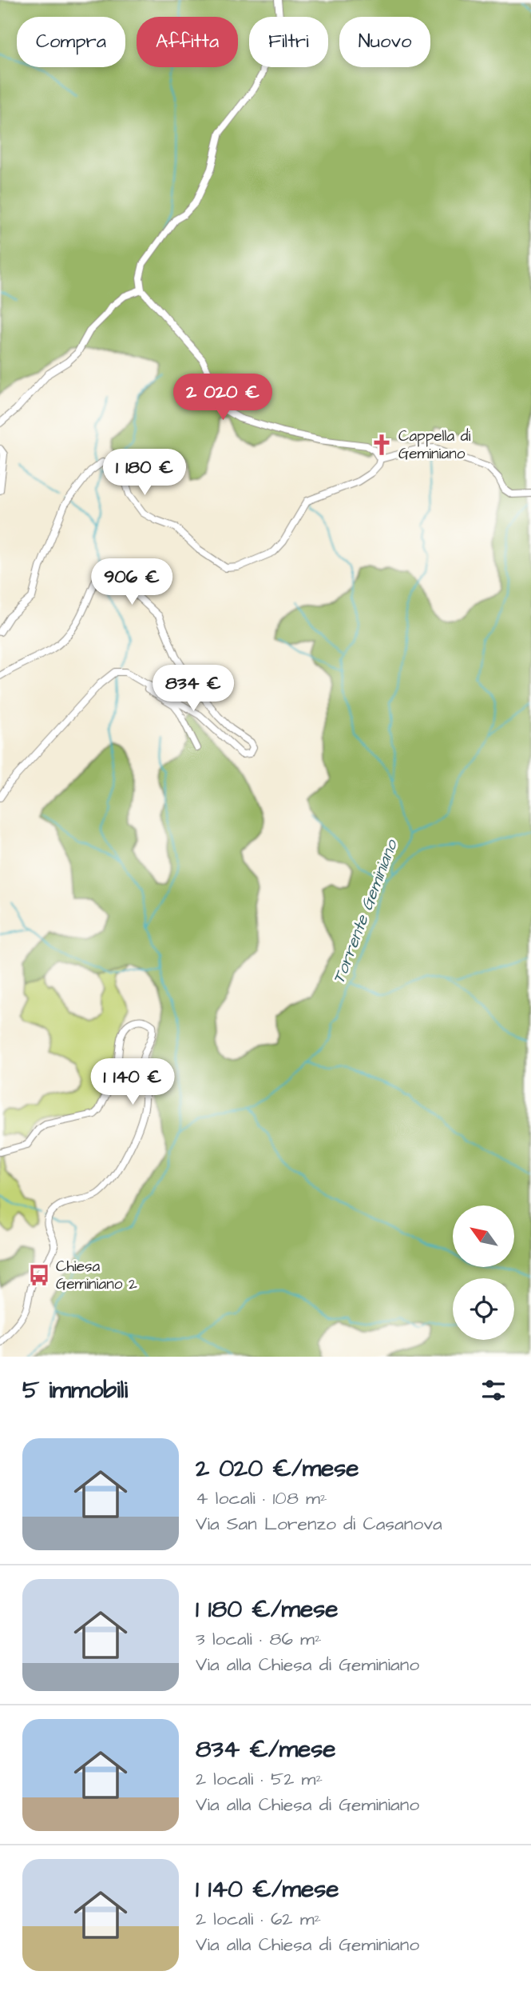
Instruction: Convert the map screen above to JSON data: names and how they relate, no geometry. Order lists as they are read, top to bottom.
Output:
{
  "water": ["Torrente Geminiano"],
  "places": {
    "church": ["Cappella di Geminiano"],
    "bus stop": ["Chiesa Geminiano 2"]
  },
  "north": "top left",
  "page": {
    "chip": [
      "Compra",
      "Affitta",
      "Filtri",
      "Nuovo"
    ],
    "price": [
      "2 020 €",
      "1 180 €",
      "906 €",
      "834 €",
      "1 140 €"
    ],
    "heading": "5 immobili",
    "list": [
      {
        "name": "2 020 €/mese",
        "note": "4 locali · 108 m² · Via San Lorenzo di Casanova"
      },
      {
        "name": "1 180 €/mese",
        "note": "3 locali · 86 m² · Via alla Chiesa di Geminiano"
      },
      {
        "name": "834 €/mese",
        "note": "2 locali · 52 m² · Via alla Chiesa di Geminiano"
      },
      {
        "name": "1 140 €/mese",
        "note": "2 locali · 62 m² · Via alla Chiesa di Geminiano"
      }
    ]
  }
}
